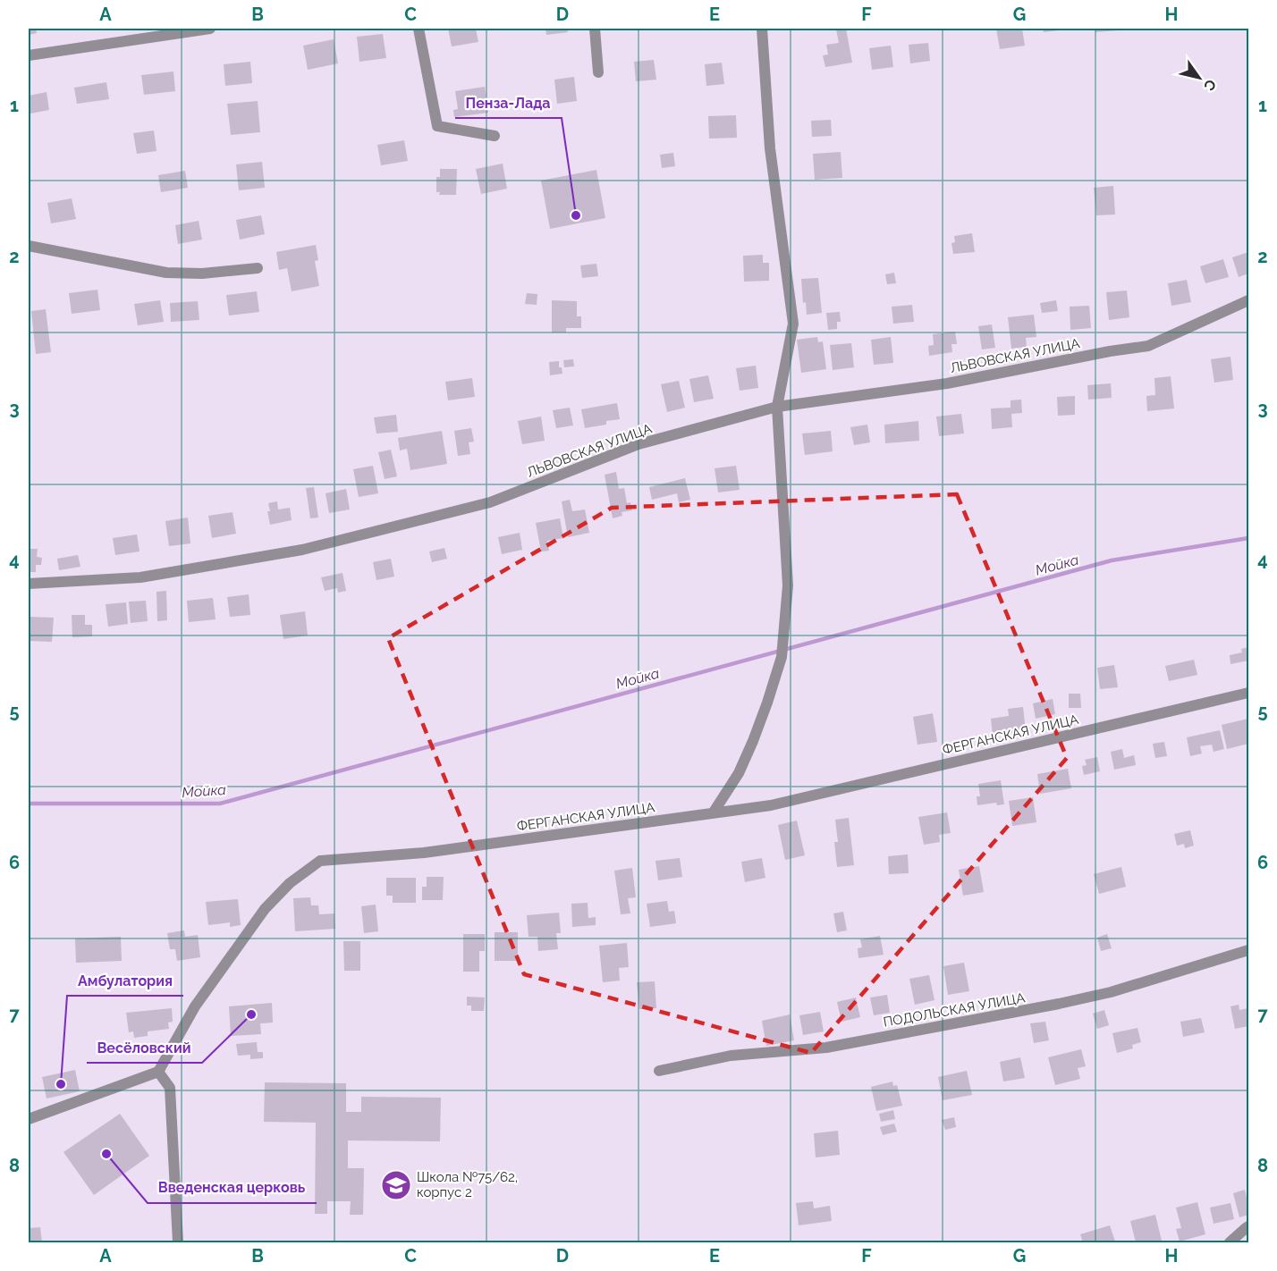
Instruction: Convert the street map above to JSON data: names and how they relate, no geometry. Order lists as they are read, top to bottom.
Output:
{
  "streets": {
    "street": ["ЛЬВОВСКАЯ УЛИЦА", "ФЕРГАНСКАЯ УЛИЦА", "ПОДОЛЬСКАЯ УЛИЦА"]
  },
  "water": ["Мойка"],
  "places": {
    "other": [
      "Пенза-Лада",
      "Весёловский",
      "Амбулатория",
      "Введенская церковь"
    ],
    "school or university": ["Школа №75/62, корпус 2"]
  },
  "north": "bottom right",
  "grid": {
    "columns": [
      "A",
      "B",
      "C",
      "D",
      "E",
      "F",
      "G",
      "H"
    ],
    "rows": [
      "1",
      "2",
      "3",
      "4",
      "5",
      "6",
      "7",
      "8"
    ]
  }
}
